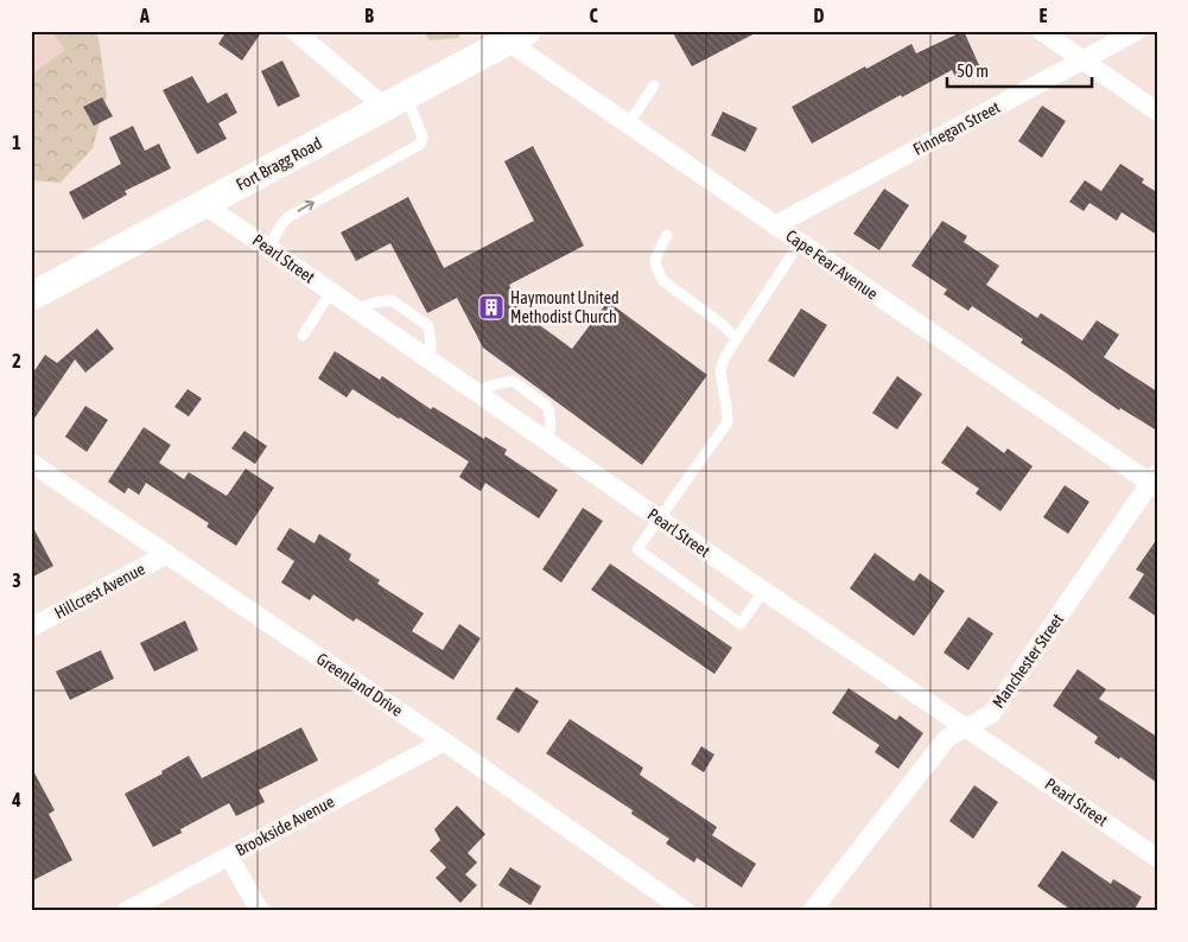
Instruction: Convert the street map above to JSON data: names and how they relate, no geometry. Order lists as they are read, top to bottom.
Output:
{
  "streets": {
    "main road": ["Fort Bragg Road"],
    "street": [
      "Finnegan Street",
      "Pearl Street",
      "Cape Fear Avenue",
      "Hillcrest Avenue",
      "Manchester Street",
      "Greenland Drive",
      "Brookside Avenue"
    ]
  },
  "crossings": [
    ["Finnegan Street", "Cape Fear Avenue"],
    ["Fort Bragg Road", "Pearl Street"],
    ["Fort Bragg Road", "Cape Fear Avenue"],
    ["Pearl Street", "Manchester Street"],
    ["Cape Fear Avenue", "Manchester Street"],
    ["Hillcrest Avenue", "Greenland Drive"],
    ["Greenland Drive", "Brookside Avenue"]
  ],
  "places": {
    "building": ["Haymount United Methodist Church"]
  },
  "scale_bar": "50 m",
  "grid": {
    "columns": [
      "A",
      "B",
      "C",
      "D",
      "E"
    ],
    "rows": [
      "1",
      "2",
      "3",
      "4"
    ]
  }
}
